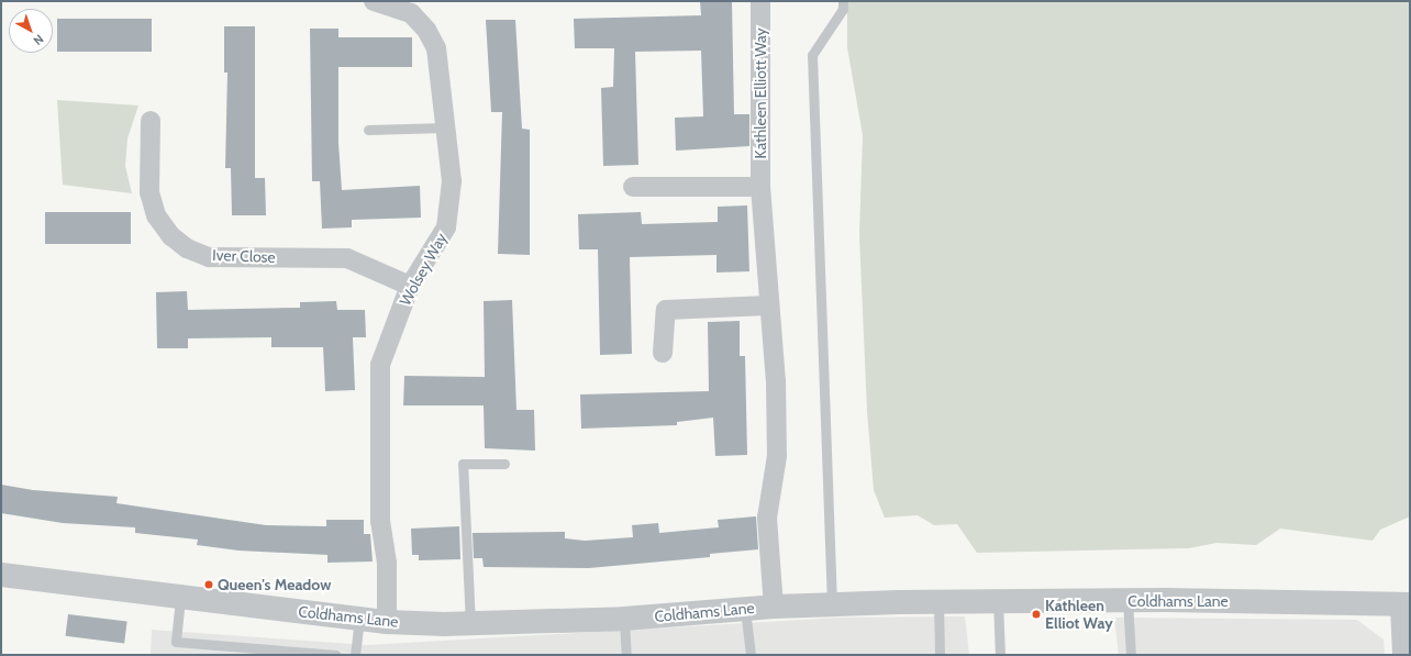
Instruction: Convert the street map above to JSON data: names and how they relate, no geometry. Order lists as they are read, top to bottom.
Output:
{
  "streets": {
    "street": [
      "Kathleen Elliott Way",
      "Iver Close",
      "Wolsey Way",
      "Coldhams Lane"
    ]
  },
  "crossings": [
    ["Kathleen Elliott Way", "Coldhams Lane"],
    ["Iver Close", "Wolsey Way"],
    ["Wolsey Way", "Coldhams Lane"]
  ],
  "places": ["Queen's Meadow", "Kathleen Elliot Way"],
  "north": "bottom right"
}
